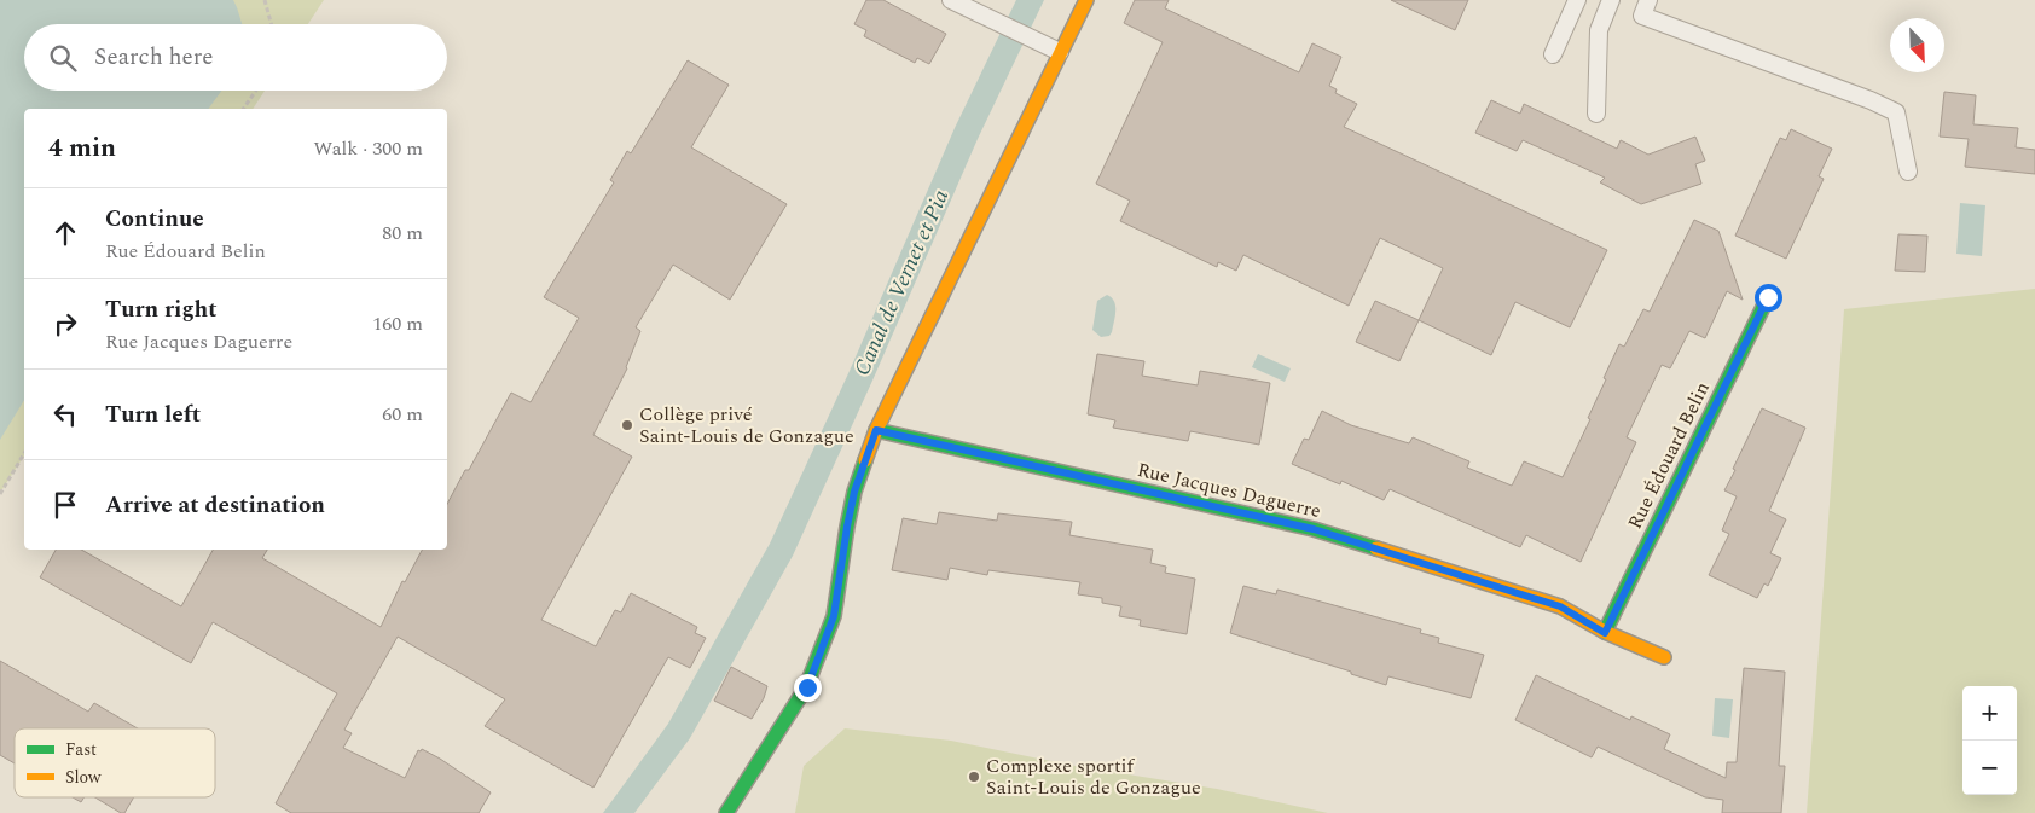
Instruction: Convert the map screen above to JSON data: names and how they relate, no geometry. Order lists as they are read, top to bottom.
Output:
{
  "streets": {
    "street": ["Rue Édouard Belin", "Rue Jacques Daguerre"]
  },
  "crossings": [
    ["Rue Édouard Belin", "Rue Jacques Daguerre"]
  ],
  "water": ["Canal de Vernet et Pia"],
  "places": ["Collège privé Saint-Louis de Gonzague", "Complexe sportif Saint-Louis de Gonzague"],
  "legend": ["Fast", "Slow"],
  "north": "bottom right",
  "page": {
    "search": "Search here",
    "heading": ["4 min", "Walk · 300 m"],
    "list": [
      ["Continue", "Rue Édouard Belin", "80 m"],
      ["Turn right", "Rue Jacques Daguerre", "160 m"],
      ["Turn left", "60 m"],
      "Arrive at destination"
    ],
    "map_buttons": ["+", "−"]
  }
}
